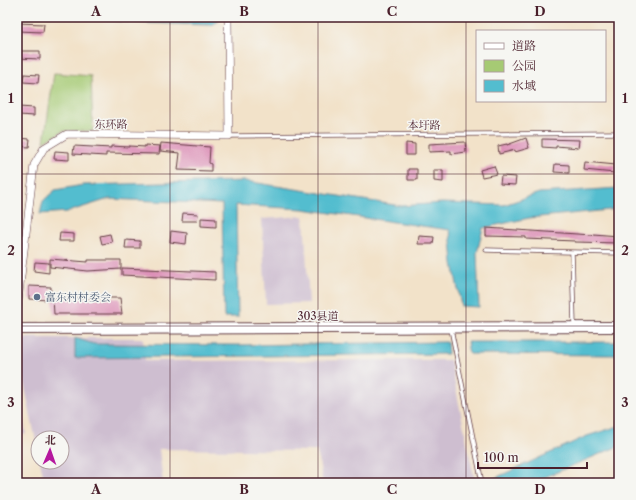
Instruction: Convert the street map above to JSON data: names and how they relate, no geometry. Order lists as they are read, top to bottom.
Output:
{
  "streets": {
    "main road": ["303县道"],
    "street": ["东环路"],
    "lane": ["本圩路"]
  },
  "crossings": [
    ["东环路", "本圩路"]
  ],
  "places": ["富东村村委会"],
  "legend": ["道路", "公园", "水域"],
  "scale_bar": "100 m",
  "north": "top",
  "grid": {
    "columns": [
      "A",
      "B",
      "C",
      "D"
    ],
    "rows": ["1", "2", "3"]
  }
}
